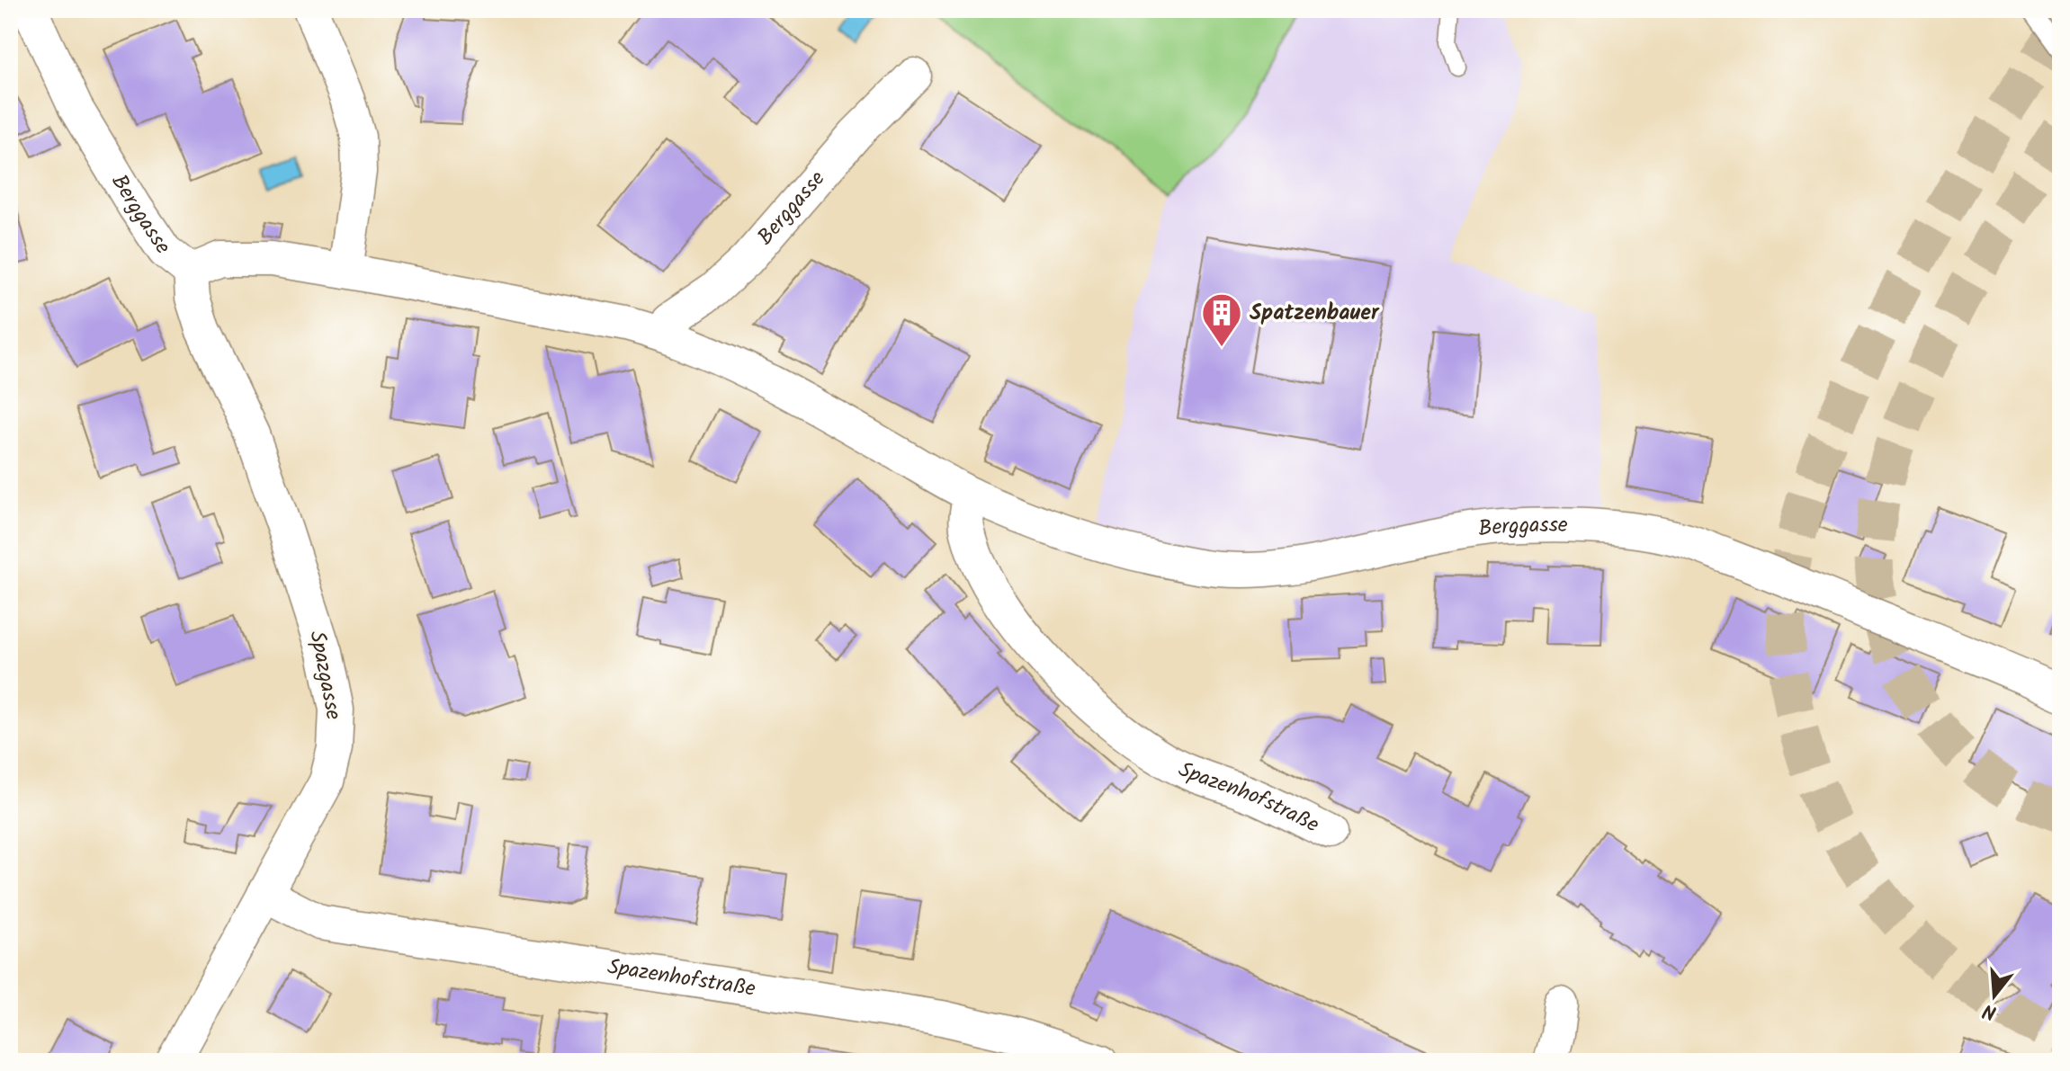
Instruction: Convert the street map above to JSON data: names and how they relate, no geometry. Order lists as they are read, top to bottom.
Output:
{
  "streets": {
    "street": ["Berggasse", "Spazgasse", "Spazenhofstraße"]
  },
  "crossings": [
    ["Berggasse", "Spazgasse"],
    ["Berggasse", "Spazenhofstraße"],
    ["Spazgasse", "Spazenhofstraße"]
  ],
  "places": {
    "building": ["Spatzenbauer"]
  },
  "north": "bottom"
}
